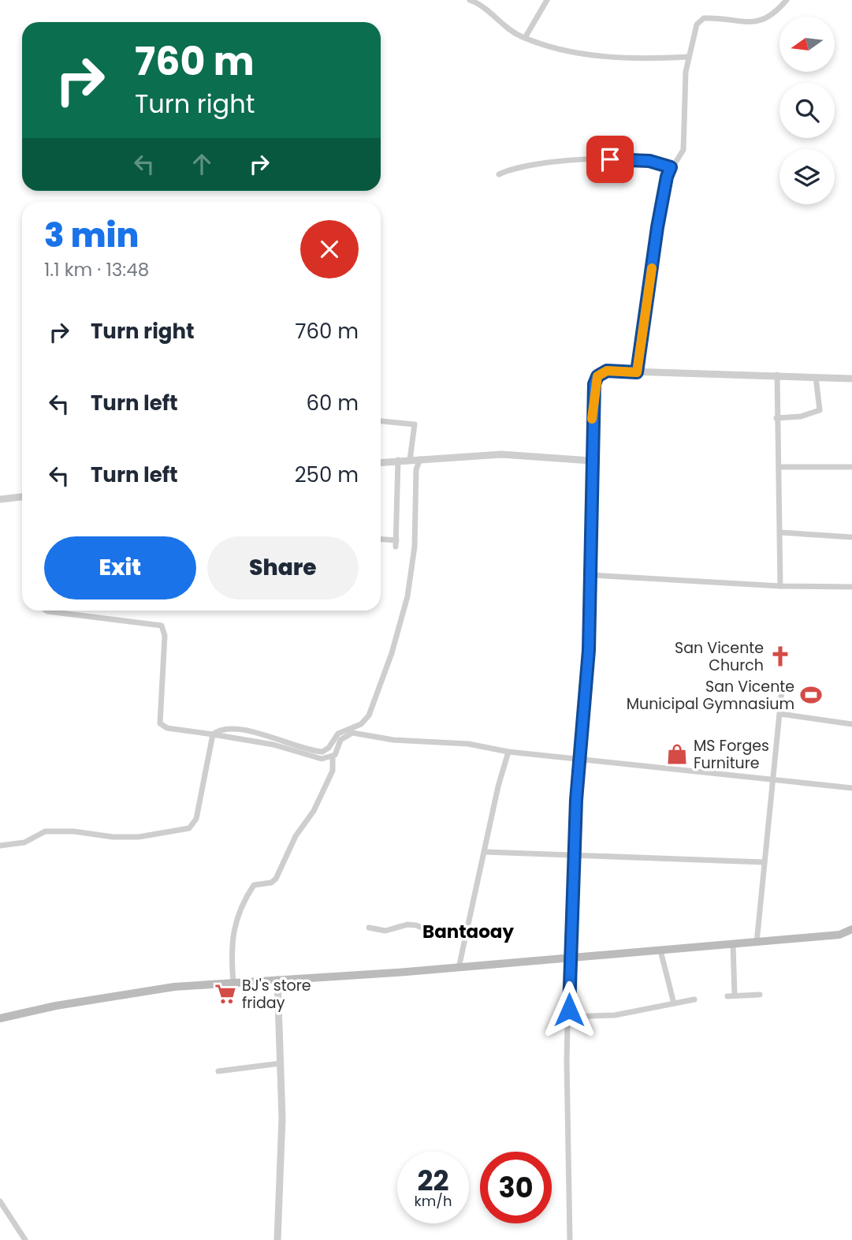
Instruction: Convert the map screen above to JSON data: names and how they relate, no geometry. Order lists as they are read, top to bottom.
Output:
{
  "districts": ["Bantaoay"],
  "places": {
    "church": ["San Vicente Church"],
    "sports": ["San Vicente Municipal Gymnasium"],
    "shop": ["MS Forges Furniture"],
    "supermarket": ["BJ's store friday"]
  },
  "north": "left",
  "page": {
    "turn": ["760 m", "Turn right"],
    "heading": ["3 min", "1.1 km · 13:48"],
    "list": [
      {
        "name": "Turn right",
        "value": "760 m"
      },
      {
        "name": "Turn left",
        "value": "60 m"
      },
      {
        "name": "Turn left",
        "value": "250 m"
      }
    ],
    "buttons": ["Exit", "Share"],
    "speed": "22 km/h",
    "limit": "30"
  }
}
